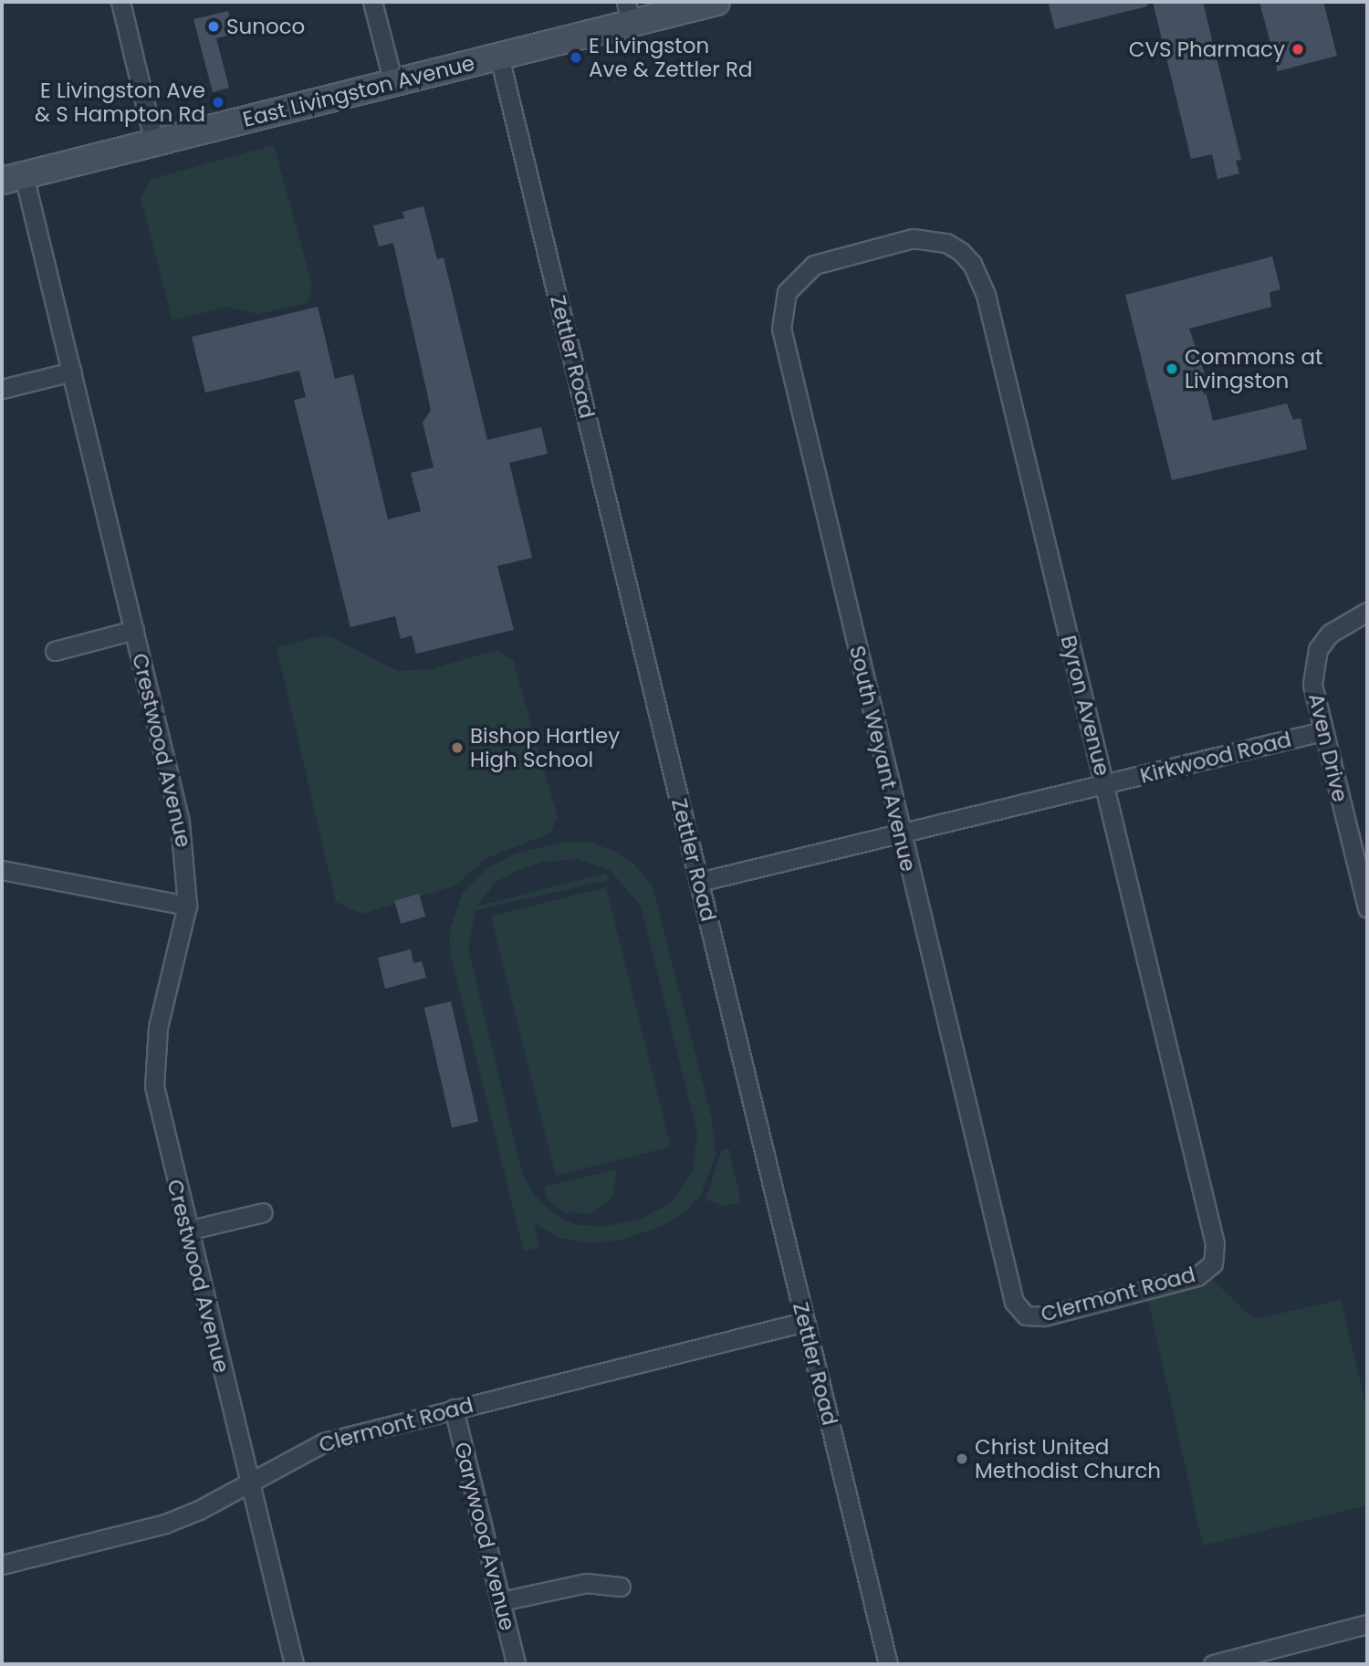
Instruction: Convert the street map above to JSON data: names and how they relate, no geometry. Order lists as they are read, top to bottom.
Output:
{
  "streets": {
    "main road": ["East Livingston Avenue"],
    "street": [
      "Zettler Road",
      "Byron Avenue",
      "Aven Drive",
      "Crestwood Avenue",
      "Kirkwood Road",
      "South Weyant Avenue",
      "Clermont Road",
      "Garywood Avenue"
    ]
  },
  "crossings": [
    ["East Livingston Avenue", "Zettler Road"],
    ["East Livingston Avenue", "Crestwood Avenue"],
    ["Zettler Road", "Kirkwood Road"],
    ["Zettler Road", "Clermont Road"],
    ["Byron Avenue", "Kirkwood Road"],
    ["Byron Avenue", "South Weyant Avenue"],
    ["Byron Avenue", "Clermont Road"],
    ["Aven Drive", "Kirkwood Road"],
    ["Crestwood Avenue", "Clermont Road"],
    ["Kirkwood Road", "South Weyant Avenue"],
    ["South Weyant Avenue", "Clermont Road"],
    ["Clermont Road", "Garywood Avenue"]
  ],
  "places": [
    "Sunoco",
    "CVS Pharmacy",
    "E Livingston Ave & Zettler Rd",
    "E Livingston Ave & S Hampton Rd",
    "Commons at Livingston",
    "Bishop Hartley High School",
    "Christ United Methodist Church"
  ]
}
